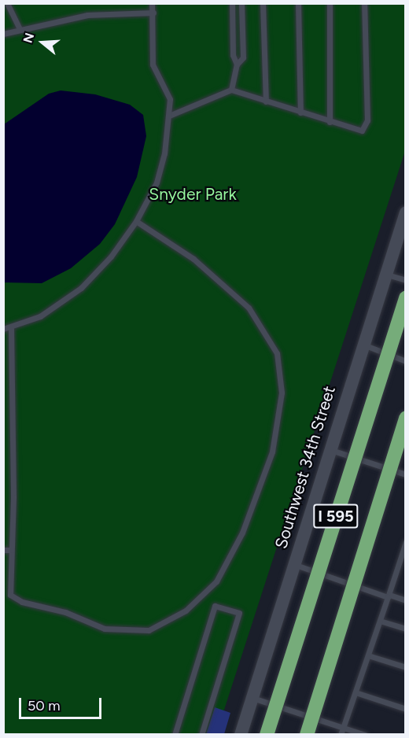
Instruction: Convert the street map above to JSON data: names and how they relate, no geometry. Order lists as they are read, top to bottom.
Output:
{
  "streets": {
    "highway": ["I 595"],
    "street": ["Southwest 34th Street"]
  },
  "parks": ["Snyder Park"],
  "scale_bar": "50 m",
  "north": "left"
}
